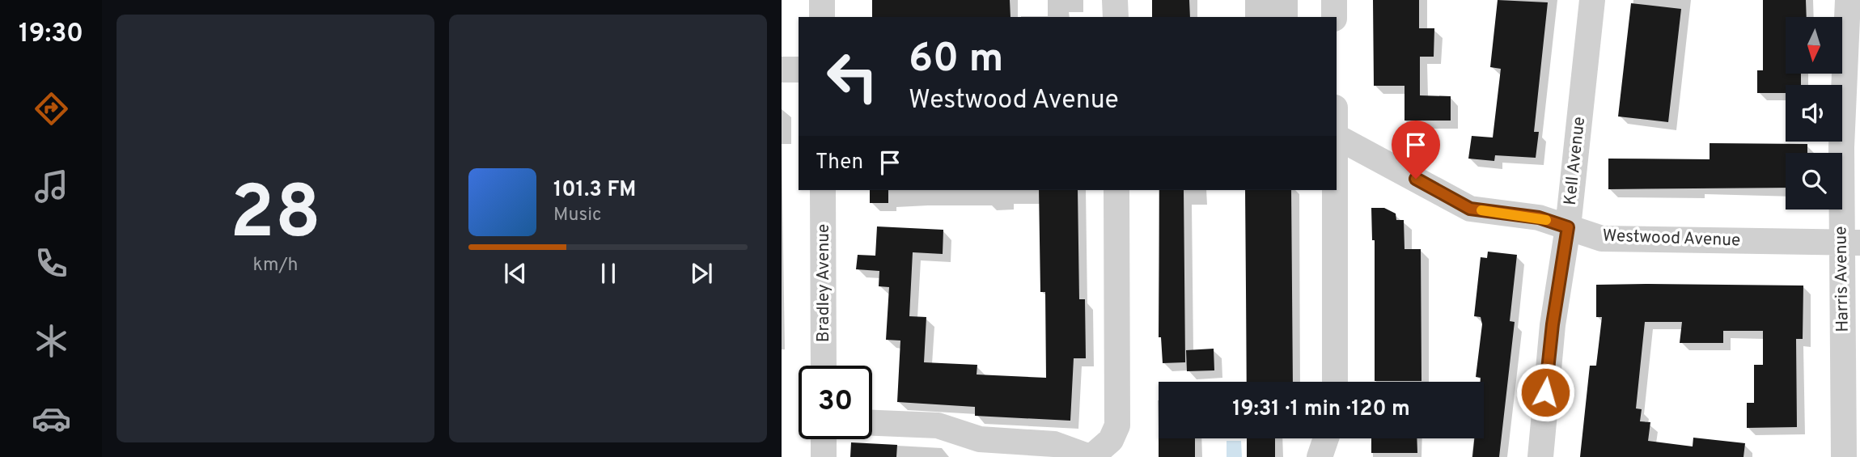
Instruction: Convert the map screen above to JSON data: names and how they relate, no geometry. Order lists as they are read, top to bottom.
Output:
{
  "streets": {
    "street": [
      "Kell Avenue",
      "Westwood Avenue",
      "Harris Avenue",
      "Bradley Avenue"
    ]
  },
  "crossings": [
    ["Kell Avenue", "Westwood Avenue"],
    ["Westwood Avenue", "Harris Avenue"]
  ],
  "north": "bottom",
  "page": {
    "tabs": "19:30",
    "tile": ["28", "km/h"],
    "turn": ["60 m", "Westwood Avenue"],
    "then": "Then",
    "song": ["101.3 FM", "Music"],
    "limit": "30",
    "trip": "19:31 · 1 min · 120 m"
  }
}
